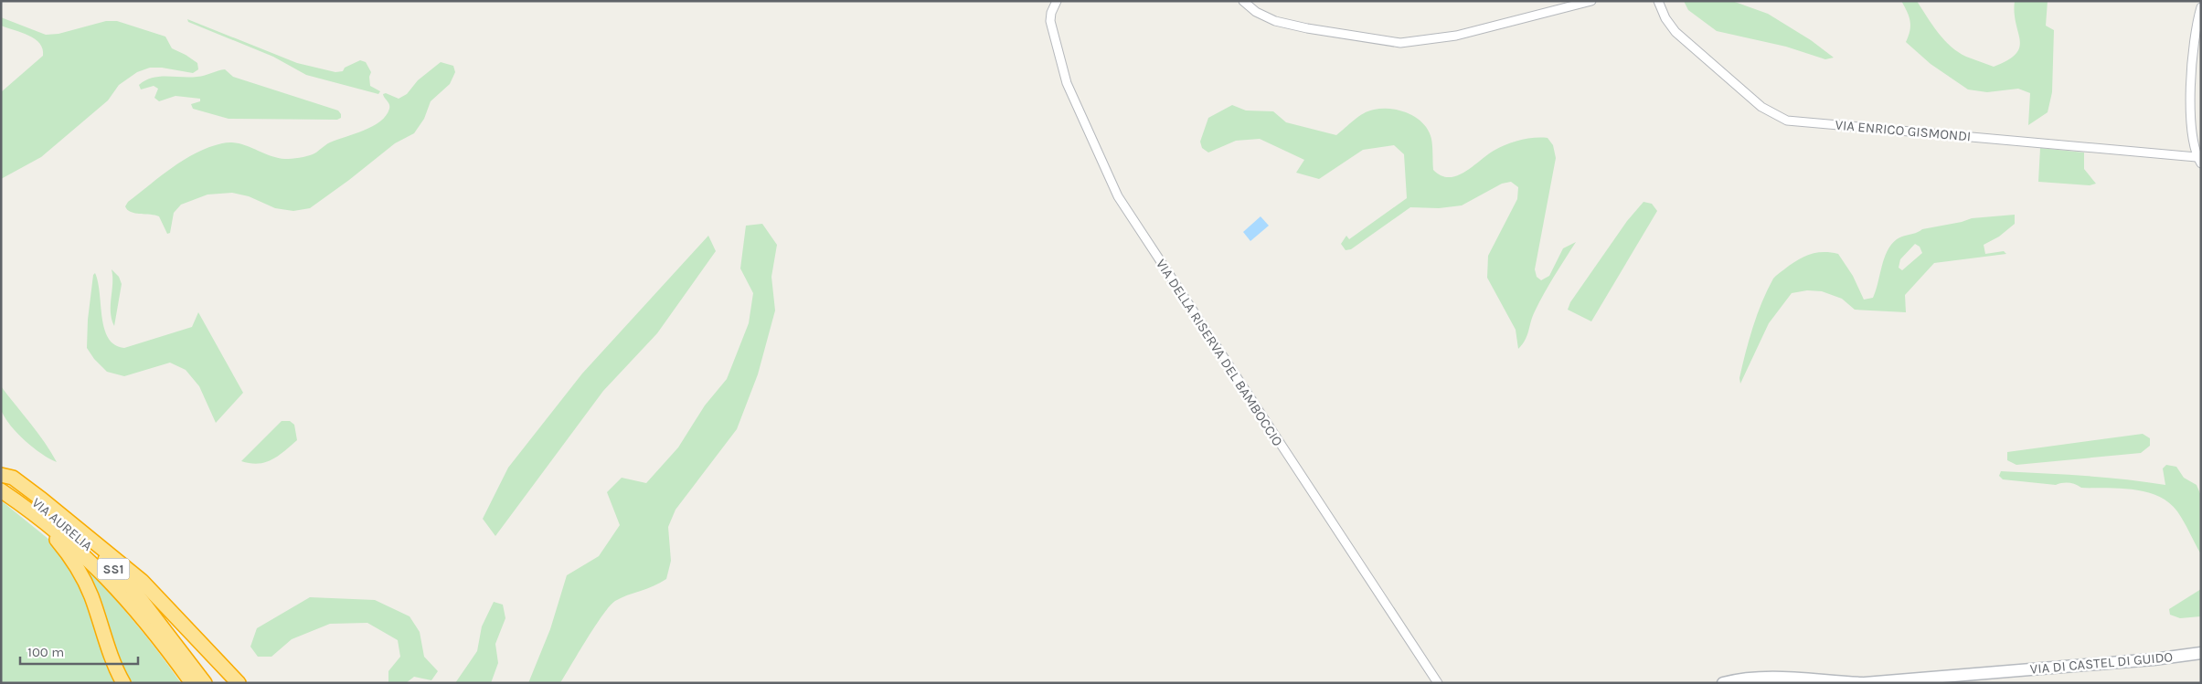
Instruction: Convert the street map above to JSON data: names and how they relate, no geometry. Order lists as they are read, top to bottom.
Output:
{
  "streets": {
    "highway": ["VIA AURELIA", "SS1"],
    "street": ["VIA ENRICO GISMONDI", "VIA DELLA RISERVA DEL BAMBOCCIO", "VIA DI CASTEL DI GUIDO"]
  },
  "scale_bar": "100 m"
}
